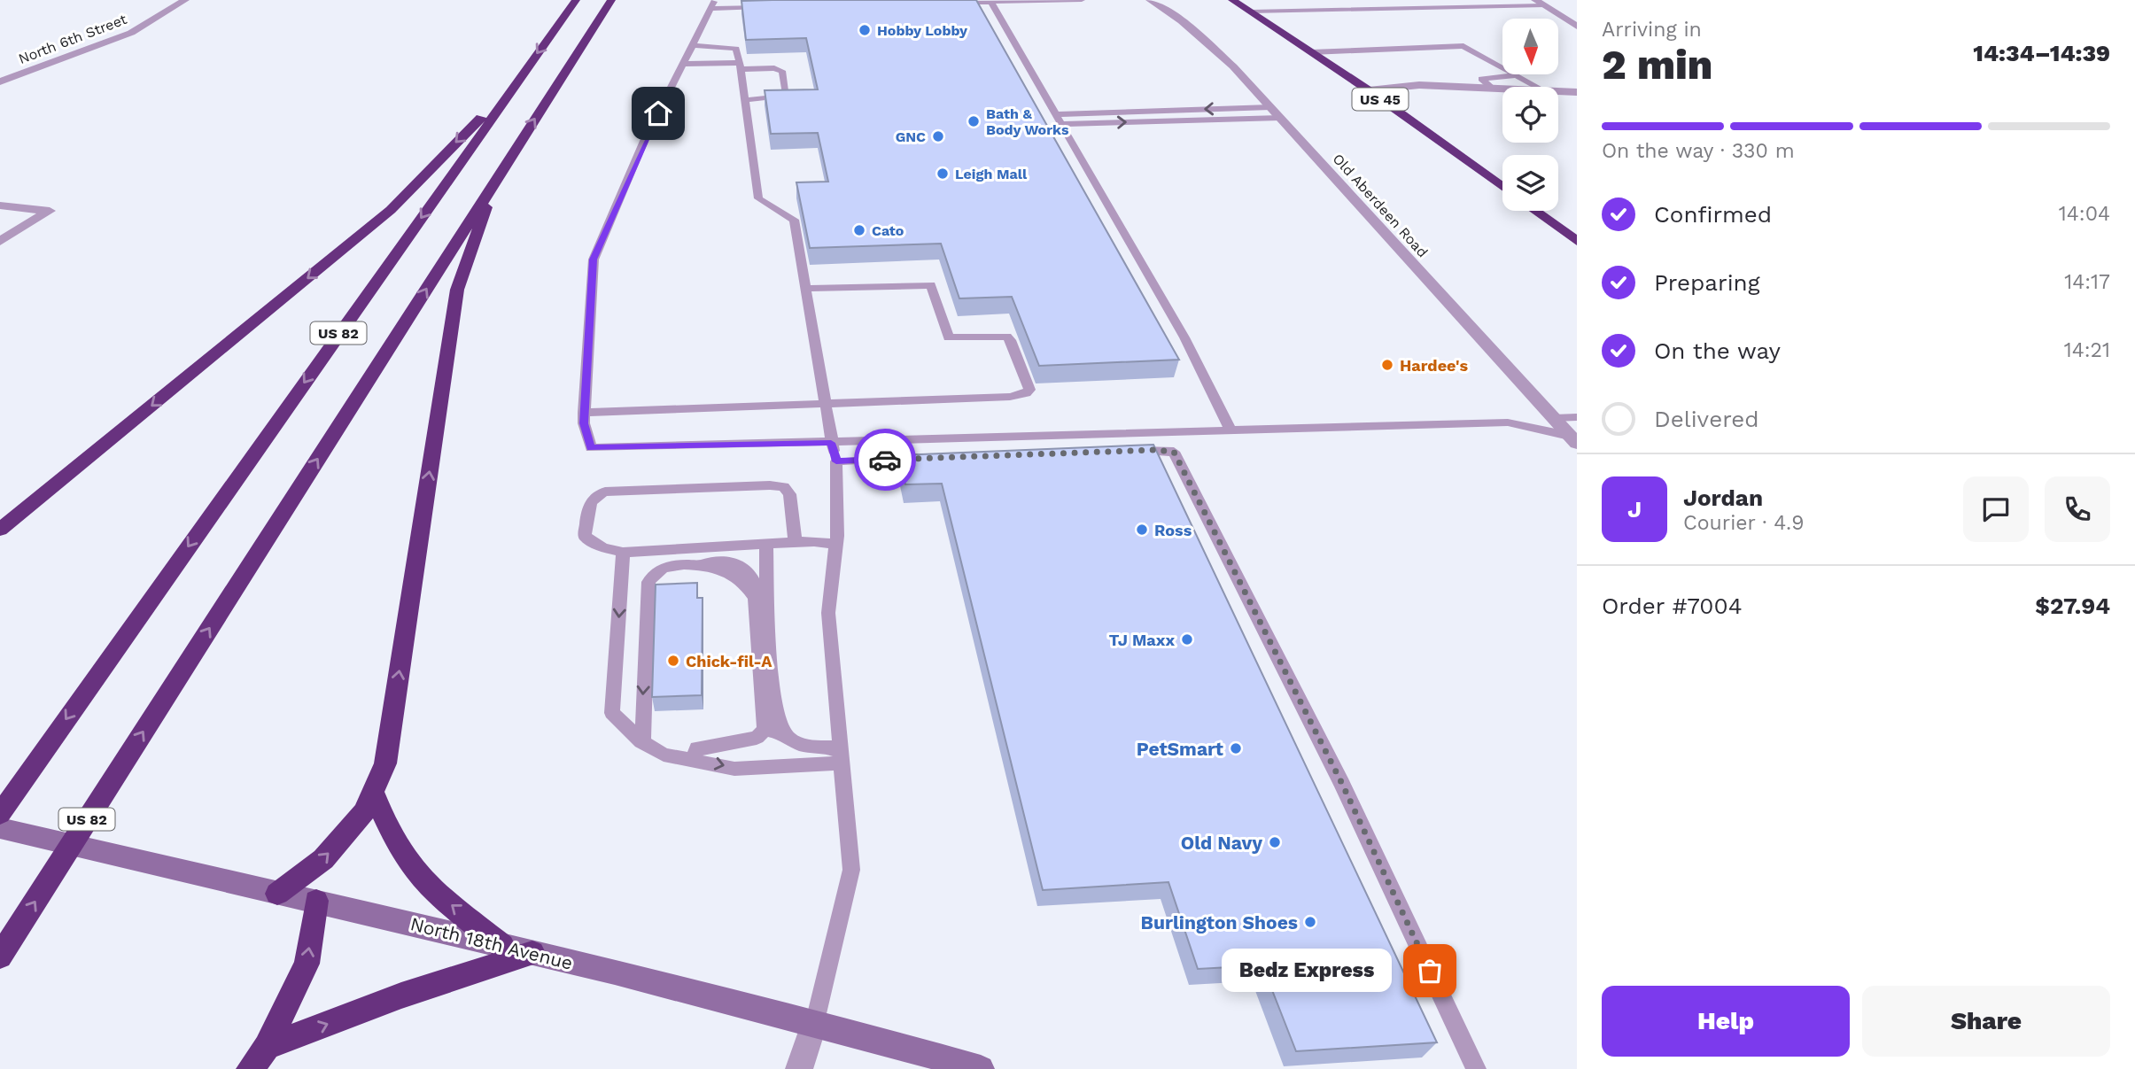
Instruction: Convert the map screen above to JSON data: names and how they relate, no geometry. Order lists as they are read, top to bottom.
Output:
{
  "streets": {
    "highway": ["US 45", "US 82"],
    "street": ["North 6th Street", "Old Aberdeen Road", "North 18th Avenue"]
  },
  "places": [
    "Hobby Lobby",
    "Bath & Body Works",
    "GNC",
    "Leigh Mall",
    "Cato",
    "Hardee's",
    "Ross",
    "TJ Maxx",
    "Chick-fil-A",
    "PetSmart",
    "Old Navy",
    "Burlington Shoes",
    "Bedz Express"
  ],
  "north": "bottom",
  "page": {
    "heading": ["2 min", "Arriving in", "14:34–14:39"],
    "panel": [
      "Jordan",
      "Courier · 4.9",
      "Order #7004",
      "$27.94"
    ],
    "bar": "On the way · 330 m",
    "list": [
      ["Confirmed", "14:04"],
      ["Preparing", "14:17"],
      ["On the way", "14:21"],
      "Delivered"
    ],
    "round": "J",
    "bubble": "Bedz Express",
    "buttons": ["Help", "Share"]
  }
}
